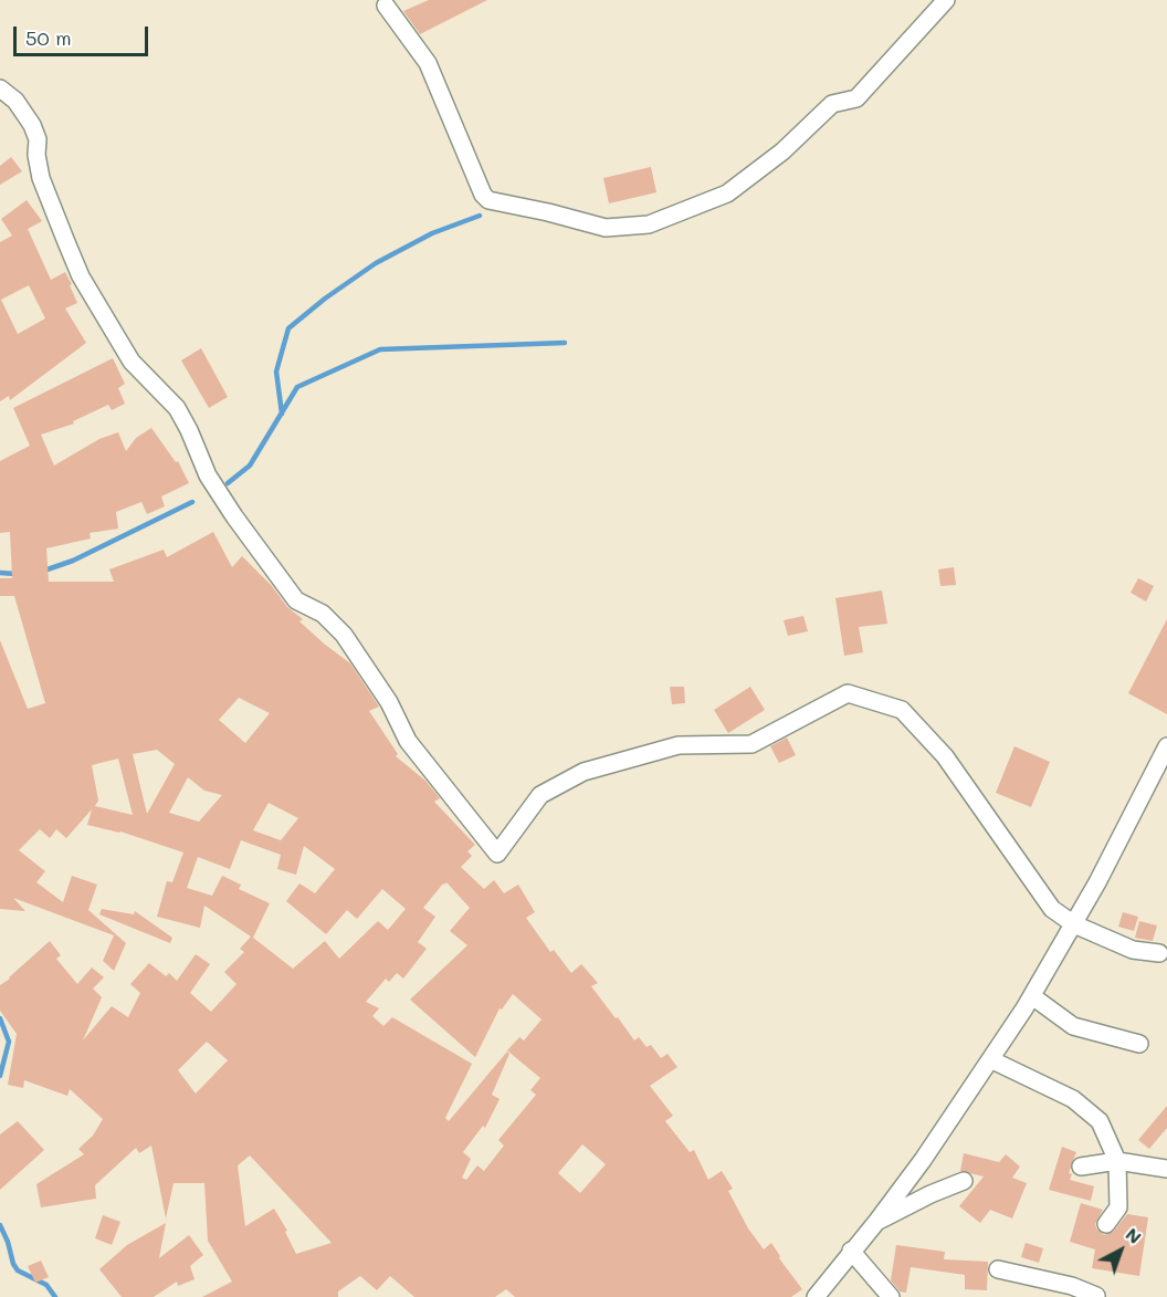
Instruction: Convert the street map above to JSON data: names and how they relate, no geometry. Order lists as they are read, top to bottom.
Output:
{
  "scale_bar": "50 m",
  "north": "top right"
}
